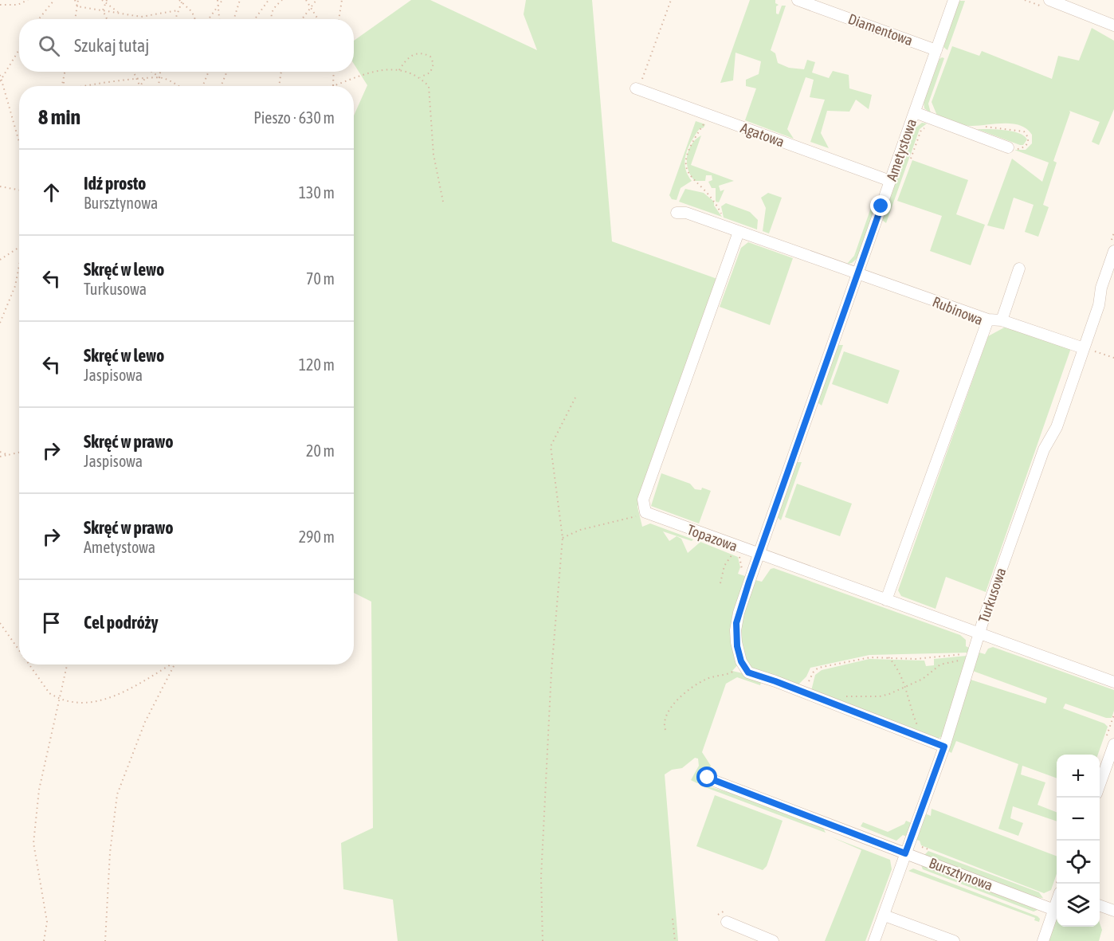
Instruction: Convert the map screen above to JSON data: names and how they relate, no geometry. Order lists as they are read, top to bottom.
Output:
{
  "streets": {
    "street": [
      "Diamentowa",
      "Agatowa",
      "Ametystowa",
      "Rubinowa",
      "Topazowa",
      "Turkusowa",
      "Bursztynowa"
    ]
  },
  "crossings": [
    ["Diamentowa", "Ametystowa"],
    ["Agatowa", "Ametystowa"],
    ["Ametystowa", "Rubinowa"],
    ["Ametystowa", "Topazowa"],
    ["Rubinowa", "Topazowa"],
    ["Topazowa", "Turkusowa"],
    ["Turkusowa", "Bursztynowa"]
  ],
  "page": {
    "search": "Szukaj tutaj",
    "heading": ["8 min", "Pieszo · 630 m"],
    "list": [
      ["Idź prosto", "Bursztynowa", "130 m"],
      ["Skręć w lewo", "Turkusowa", "70 m"],
      ["Skręć w lewo", "Jaspisowa", "120 m"],
      ["Skręć w prawo", "Jaspisowa", "20 m"],
      ["Skręć w prawo", "Ametystowa", "290 m"],
      "Cel podróży"
    ],
    "map_buttons": ["+", "−"]
  }
}
